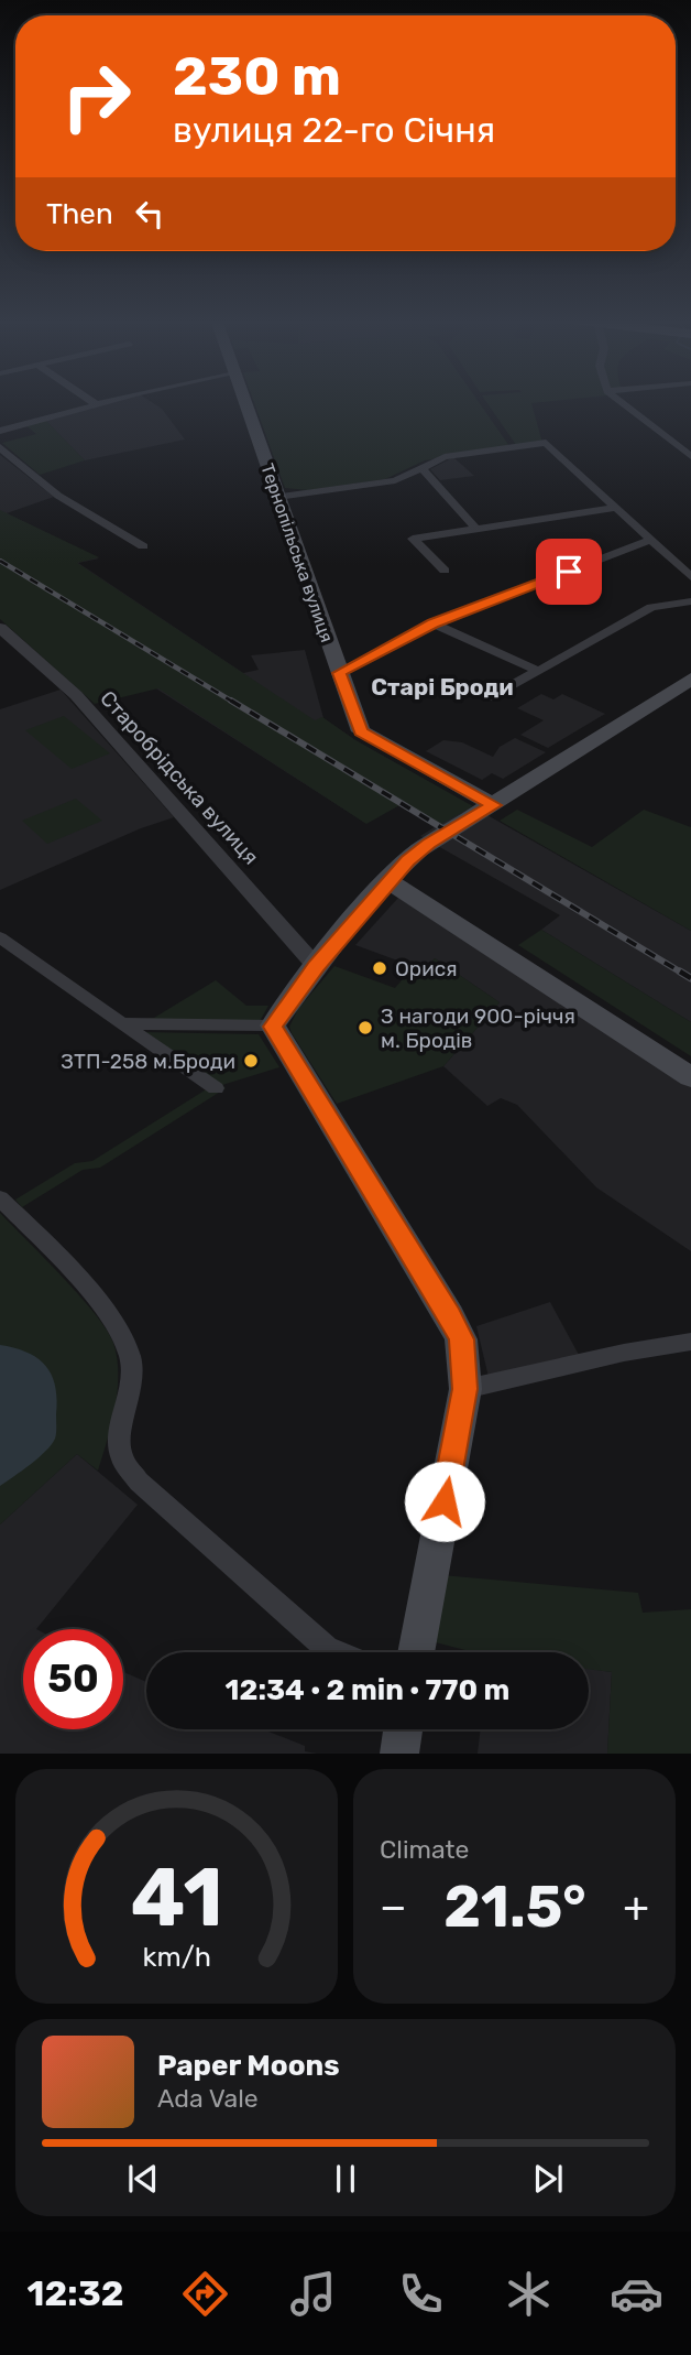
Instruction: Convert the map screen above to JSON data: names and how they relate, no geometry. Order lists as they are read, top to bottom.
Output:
{
  "streets": {
    "main road": ["Тернопільська вулиця"],
    "street": ["Старобрідська вулиця"]
  },
  "districts": ["Старі Броди"],
  "places": ["Орися", "З нагоди 900-річчя м. Бродів", "ЗТП-258 м.Броди"],
  "page": {
    "turn": ["230 m", "вулиця 22-го Січня"],
    "then": "Then",
    "limit": "50",
    "trip": "12:34 · 2 min · 770 m",
    "tile": "Climate",
    "heat": ["−", "21.5°", "+"],
    "song": ["Paper Moons", "Ada Vale"],
    "tabs": "12:32",
    "gauge": ["41", "km/h"]
  }
}
